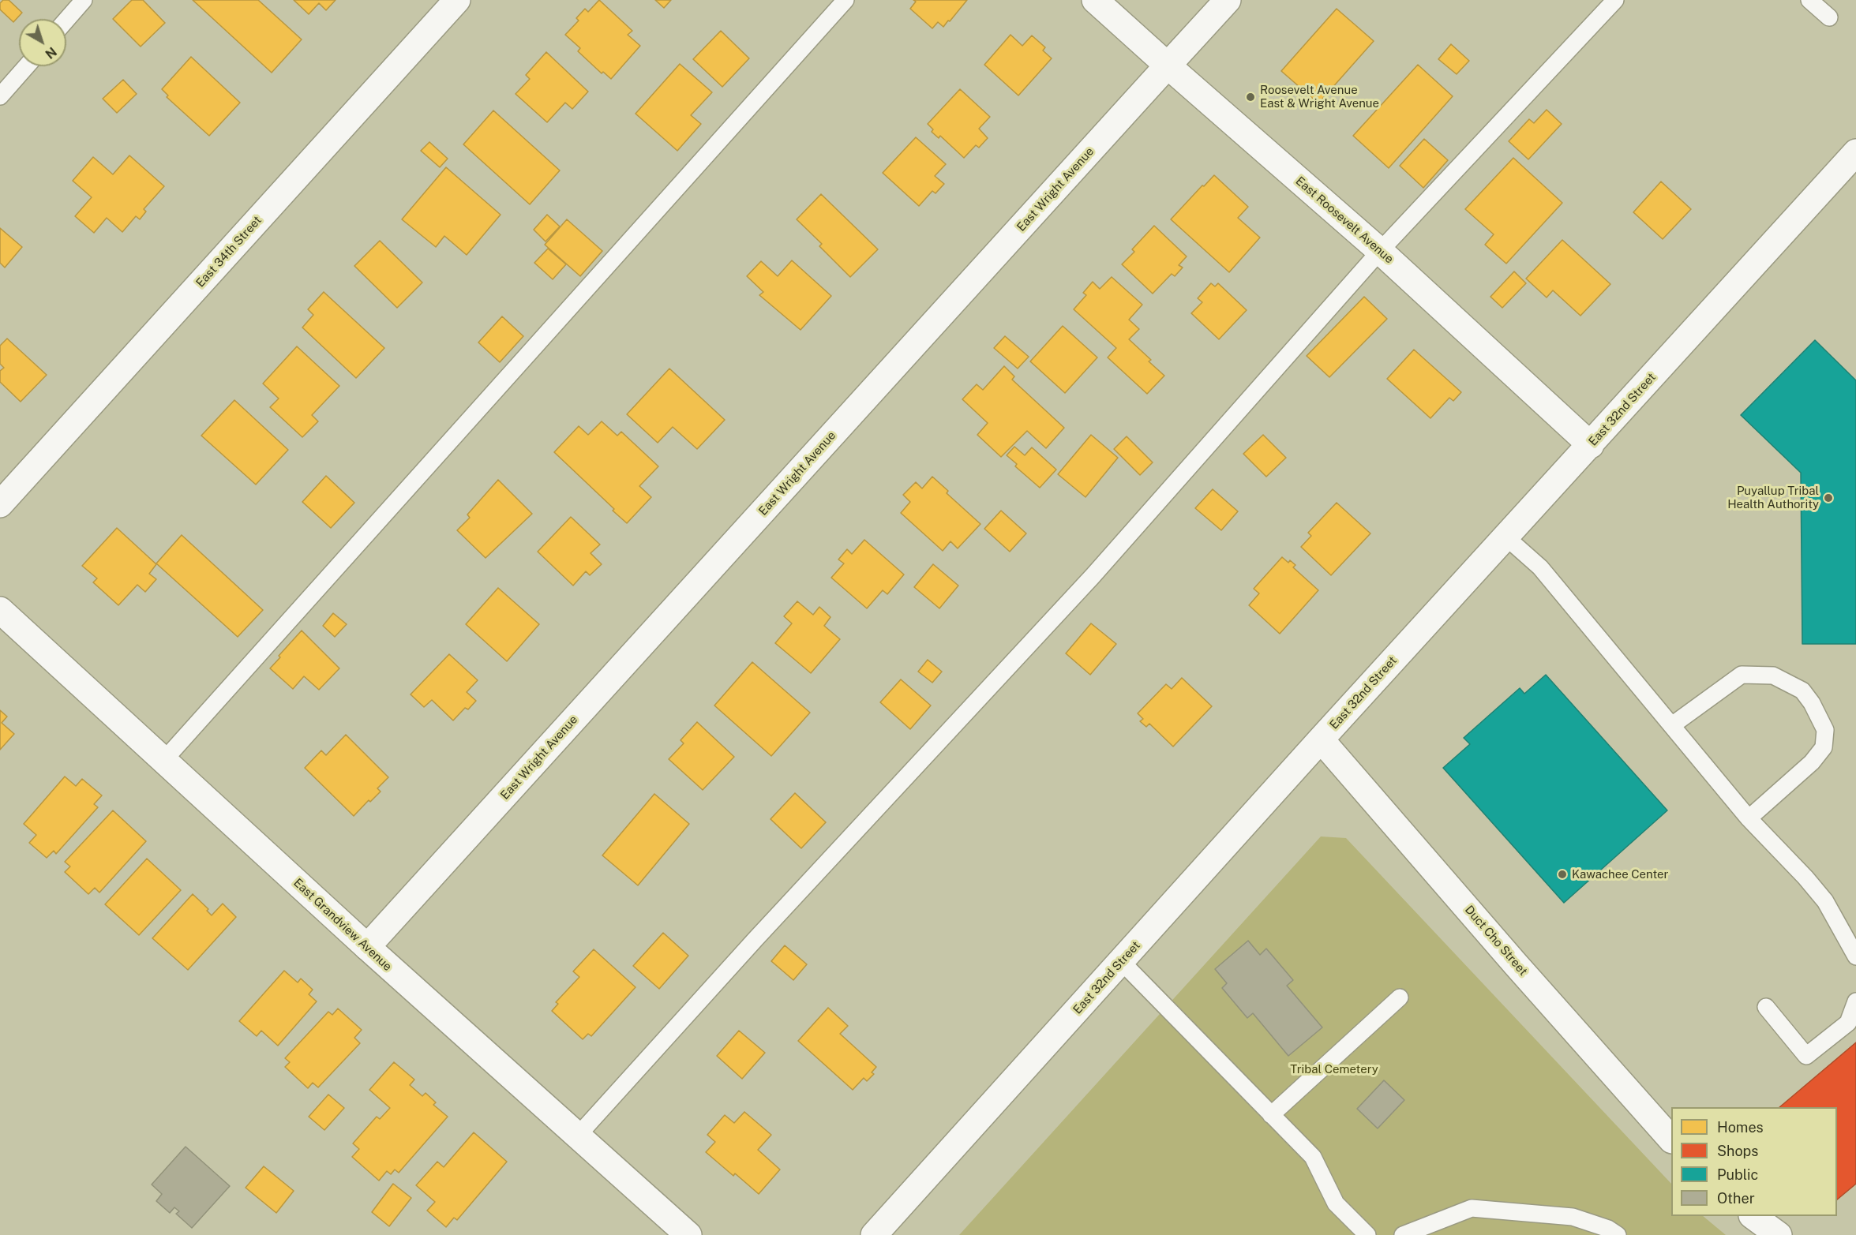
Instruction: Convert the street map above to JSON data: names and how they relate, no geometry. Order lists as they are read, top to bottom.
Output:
{
  "streets": {
    "street": [
      "East Wright Avenue",
      "East Roosevelt Avenue",
      "East 34th Street",
      "East 32nd Street",
      "East Grandview Avenue",
      "Duct Cho Street"
    ]
  },
  "crossings": [
    ["East Wright Avenue", "East Roosevelt Avenue"],
    ["East Wright Avenue", "East Grandview Avenue"],
    ["East Roosevelt Avenue", "East 32nd Street"],
    ["East 32nd Street", "Duct Cho Street"]
  ],
  "parks": ["Tribal Cemetery"],
  "places": ["Roosevelt Avenue East & Wright Avenue", "Puyallup Tribal Health Authority", "Kawachee Center"],
  "legend": [
    "Homes",
    "Shops",
    "Public",
    "Other"
  ],
  "north": "bottom right"
}
